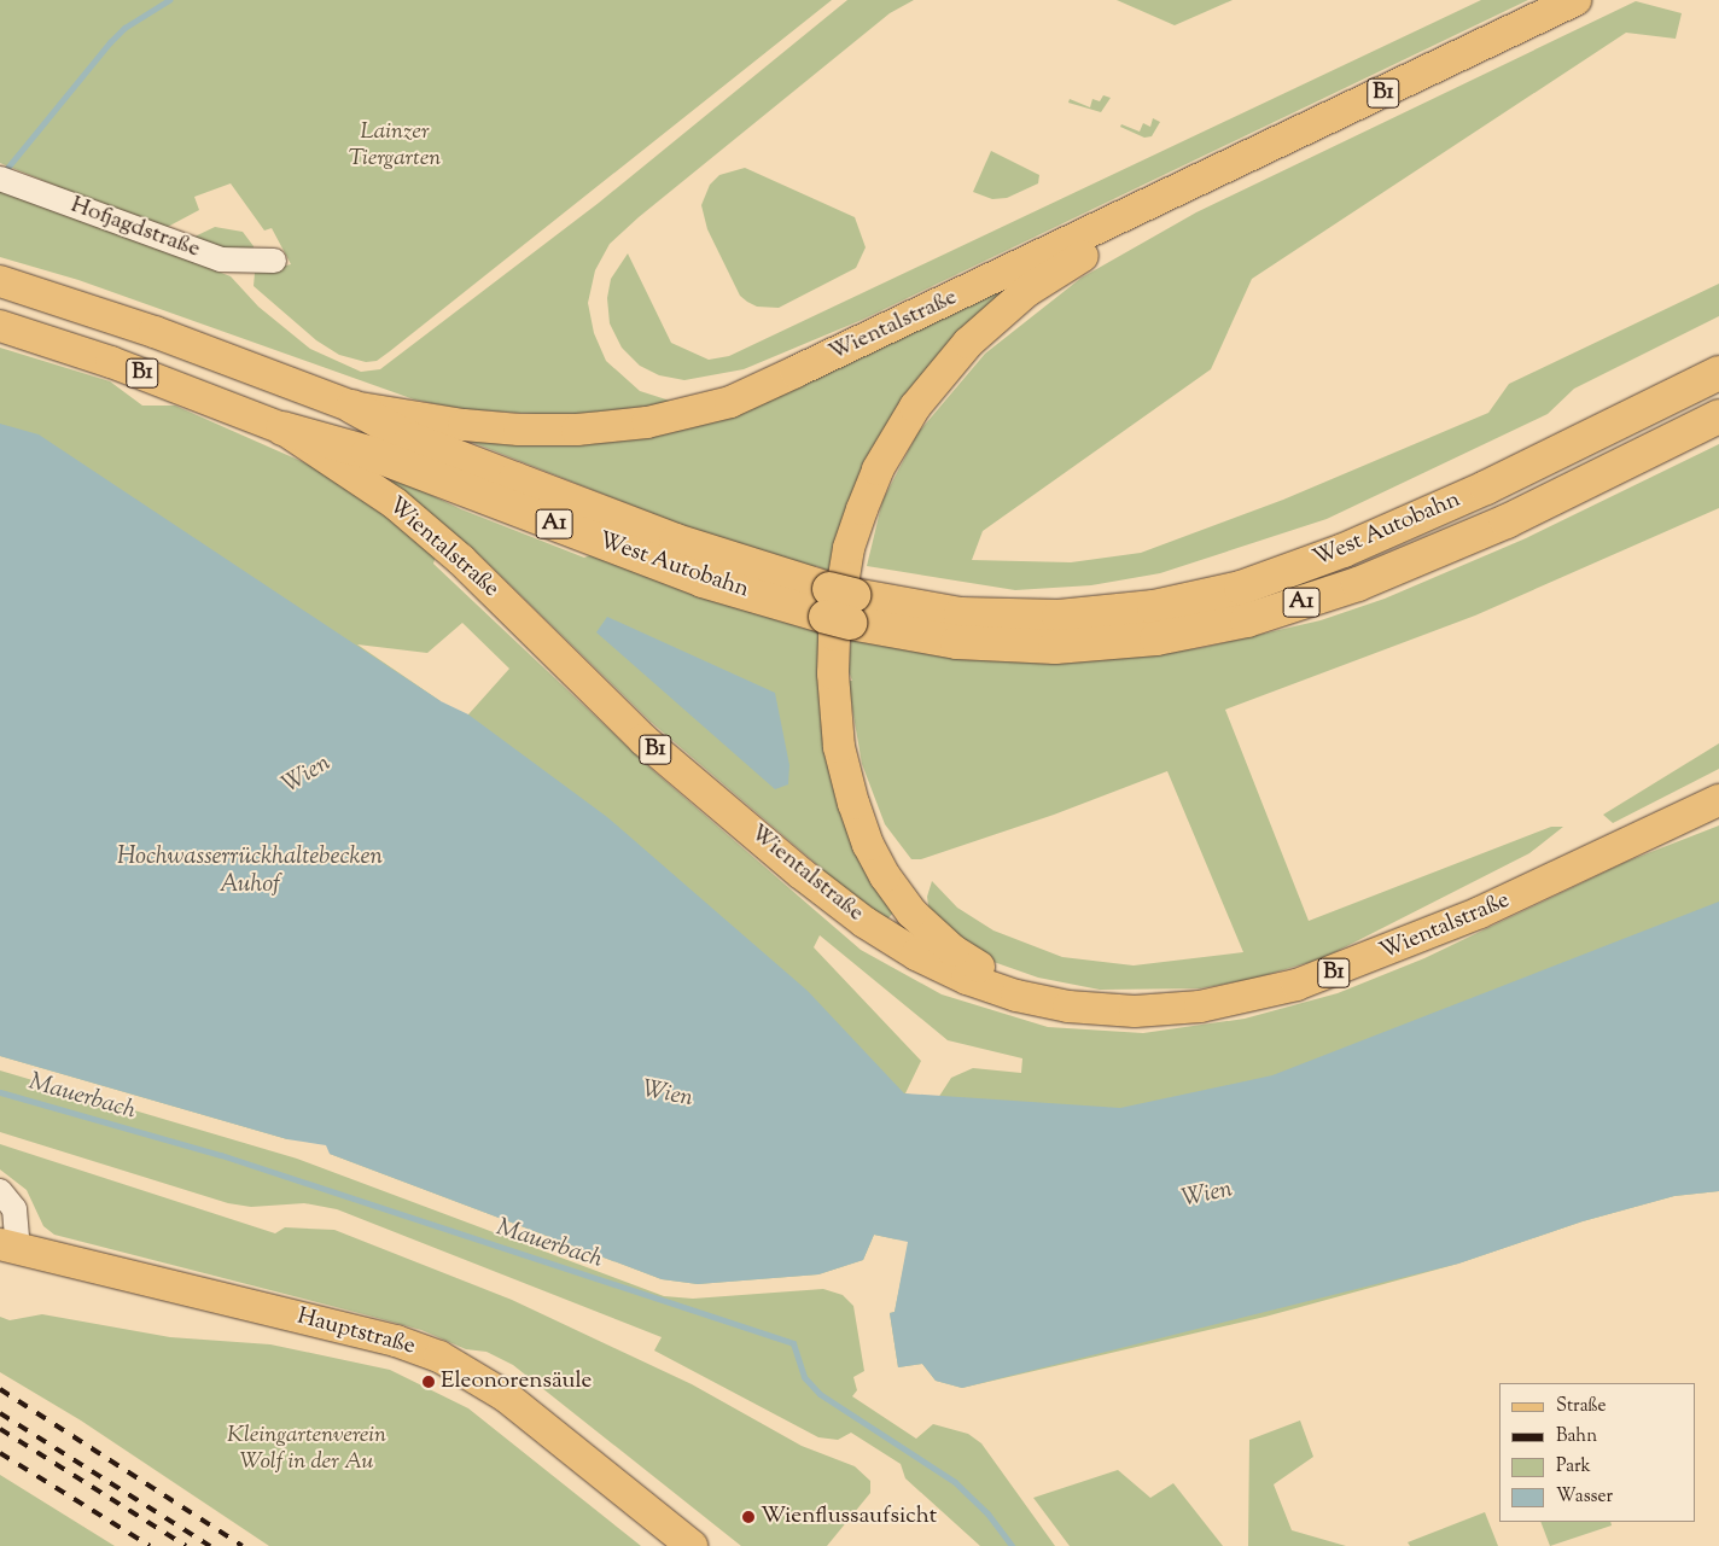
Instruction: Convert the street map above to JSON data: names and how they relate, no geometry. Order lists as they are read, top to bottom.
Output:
{
  "streets": {
    "highway": ["A1", "West Autobahn"],
    "main road": ["B1", "Wientalstraße", "Hauptstraße"],
    "street": ["Hofjagdstraße"]
  },
  "crossings": [
    ["Wientalstraße", "West Autobahn"]
  ],
  "water": ["Wien", "Hochwasserrückhaltebecken Auhof", "Mauerbach"],
  "parks": ["Lainzer Tiergarten", "Kleingartenverein Wolf in der Au"],
  "places": ["Eleonorensäule", "Wienflussaufsicht"],
  "legend": [
    "Straße",
    "Bahn",
    "Park",
    "Wasser"
  ]
}
